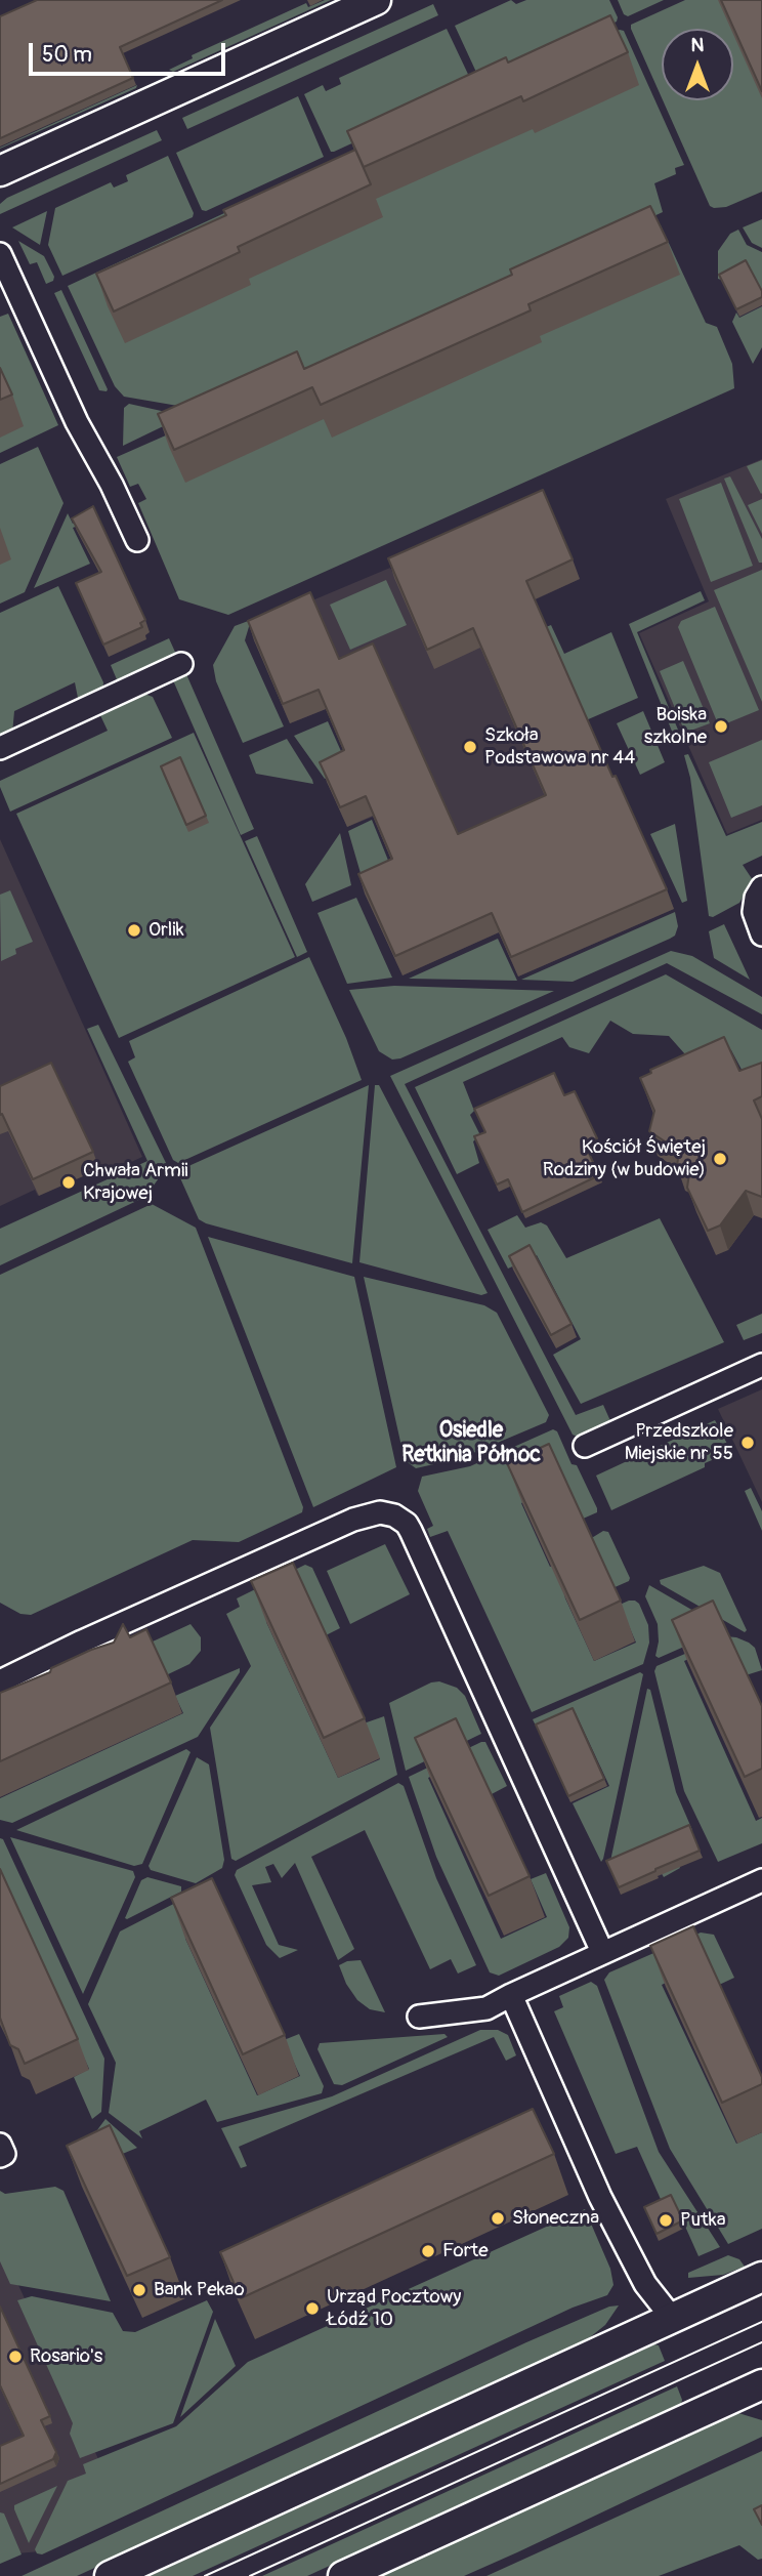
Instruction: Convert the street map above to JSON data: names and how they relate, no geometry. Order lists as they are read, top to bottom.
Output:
{
  "districts": ["Osiedle Retkinia Północ"],
  "places": [
    "Boiska szkolne",
    "Szkoła Podstawowa nr 44",
    "Orlik",
    "Kościół Świętej Rodziny (w budowie)",
    "Chwała Armii Krajowej",
    "Przedszkole Miejskie nr 55",
    "Słoneczna",
    "Putka",
    "Forte",
    "Bank Pekao",
    "Urząd Pocztowy Łódź 10",
    "Rosario's"
  ],
  "scale_bar": "50 m",
  "north": "top"
}
